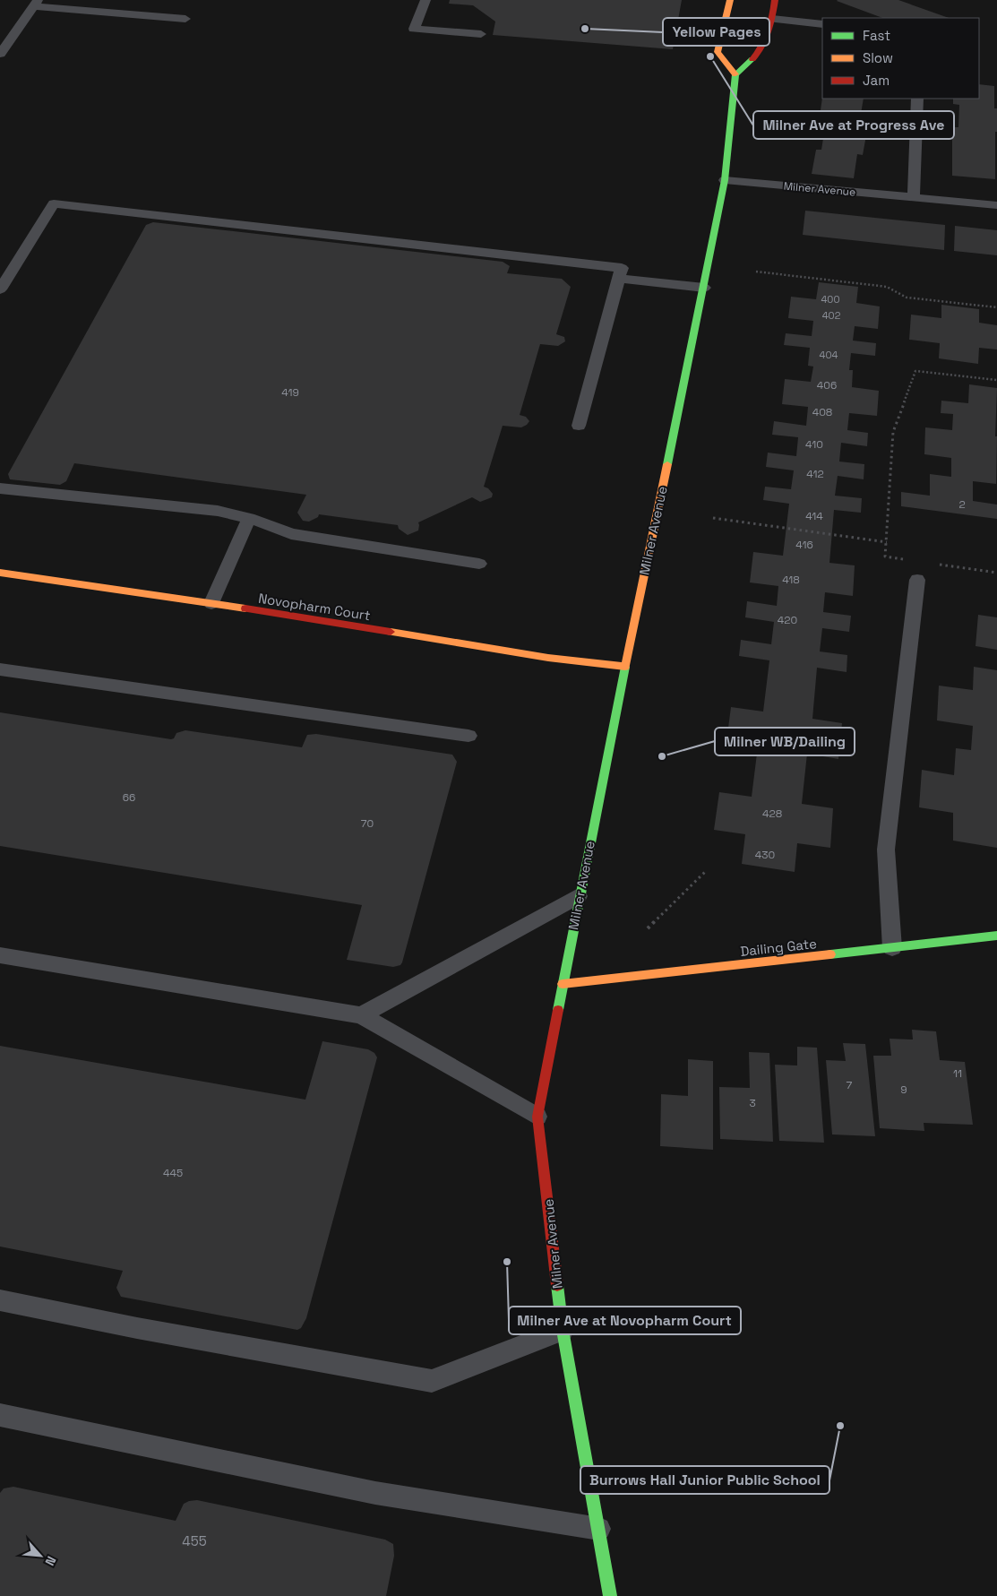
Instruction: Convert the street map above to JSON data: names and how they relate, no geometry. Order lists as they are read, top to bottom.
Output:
{
  "streets": {
    "main road": ["Milner Avenue", "Novopharm Court", "Dailing Gate"]
  },
  "crossings": [
    ["Milner Avenue", "Novopharm Court"],
    ["Milner Avenue", "Dailing Gate"]
  ],
  "places": [
    "Yellow Pages",
    "Milner Ave at Progress Ave",
    "Milner WB/Dailing",
    "Milner Ave at Novopharm Court",
    "Burrows Hall Junior Public School"
  ],
  "house_numbers": [
    "400",
    "402",
    "404",
    "406",
    "419",
    "408",
    "410",
    "412",
    "2",
    "414",
    "416",
    "418",
    "420",
    "66",
    "428",
    "70",
    "430",
    "11",
    "7",
    "9",
    "3",
    "445",
    "455"
  ],
  "legend": ["Fast", "Slow", "Jam"],
  "north": "bottom right"
}
